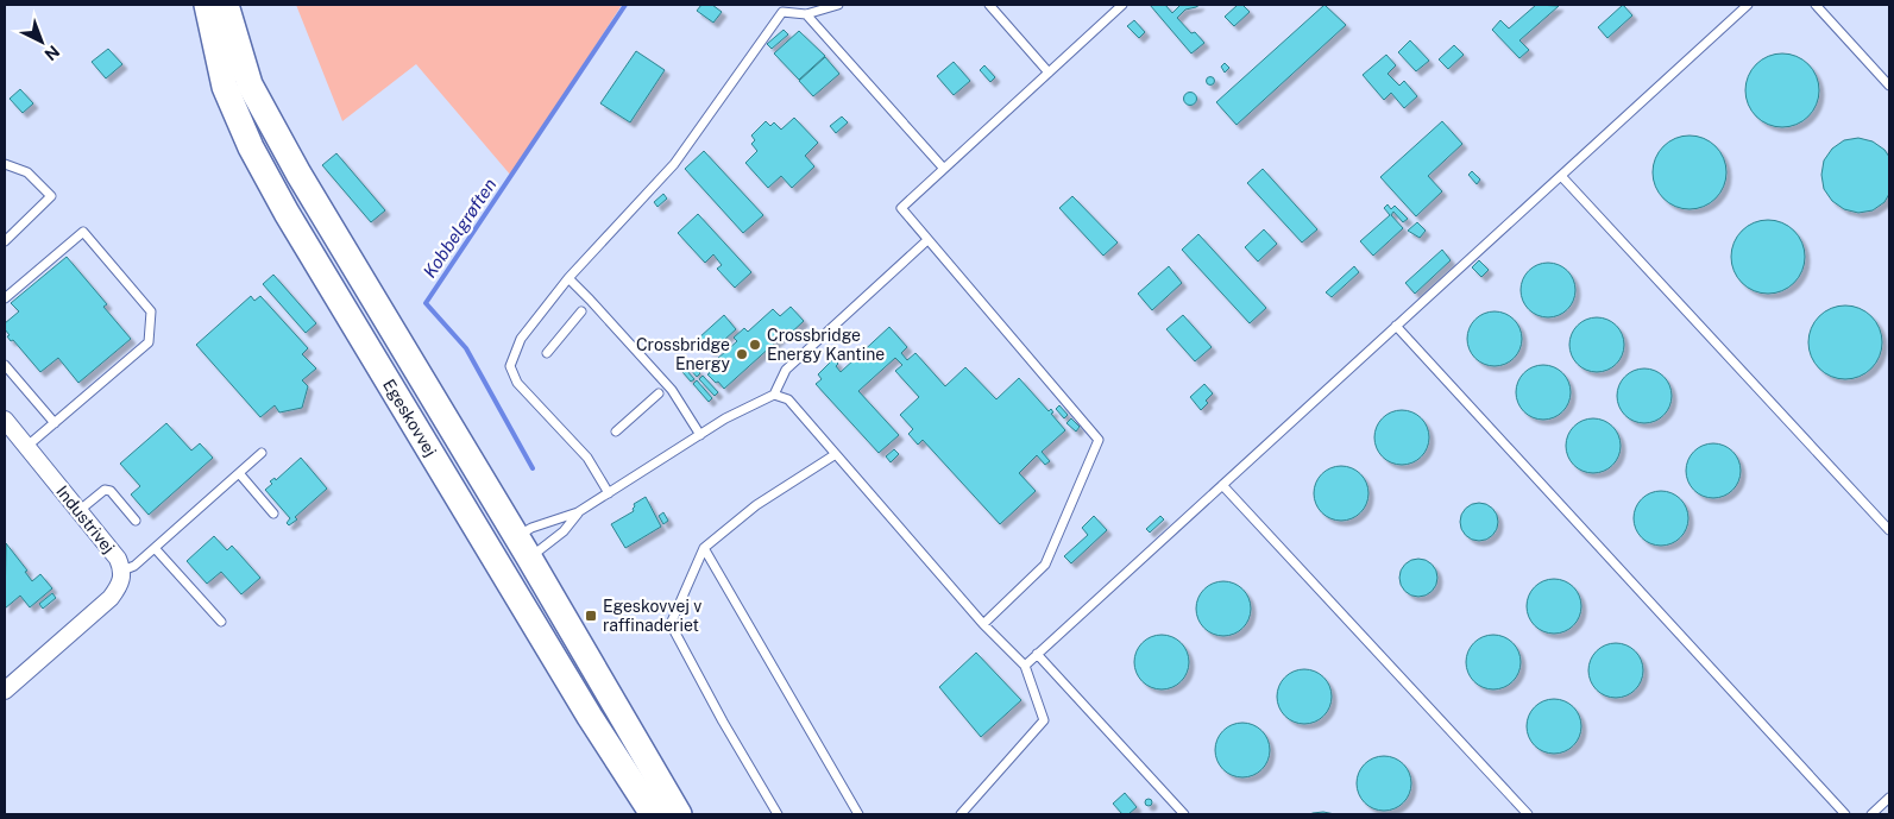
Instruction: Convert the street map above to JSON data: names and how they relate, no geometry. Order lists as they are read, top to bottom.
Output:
{
  "streets": {
    "main road": ["Egeskovvej"],
    "street": ["Industrivej"]
  },
  "water": ["Kobbelgrøften"],
  "places": {
    "other": ["Crossbridge Energy Kantine", "Crossbridge Energy"],
    "transit": ["Egeskovvej v raffinaderiet"]
  },
  "north": "bottom right"
}
